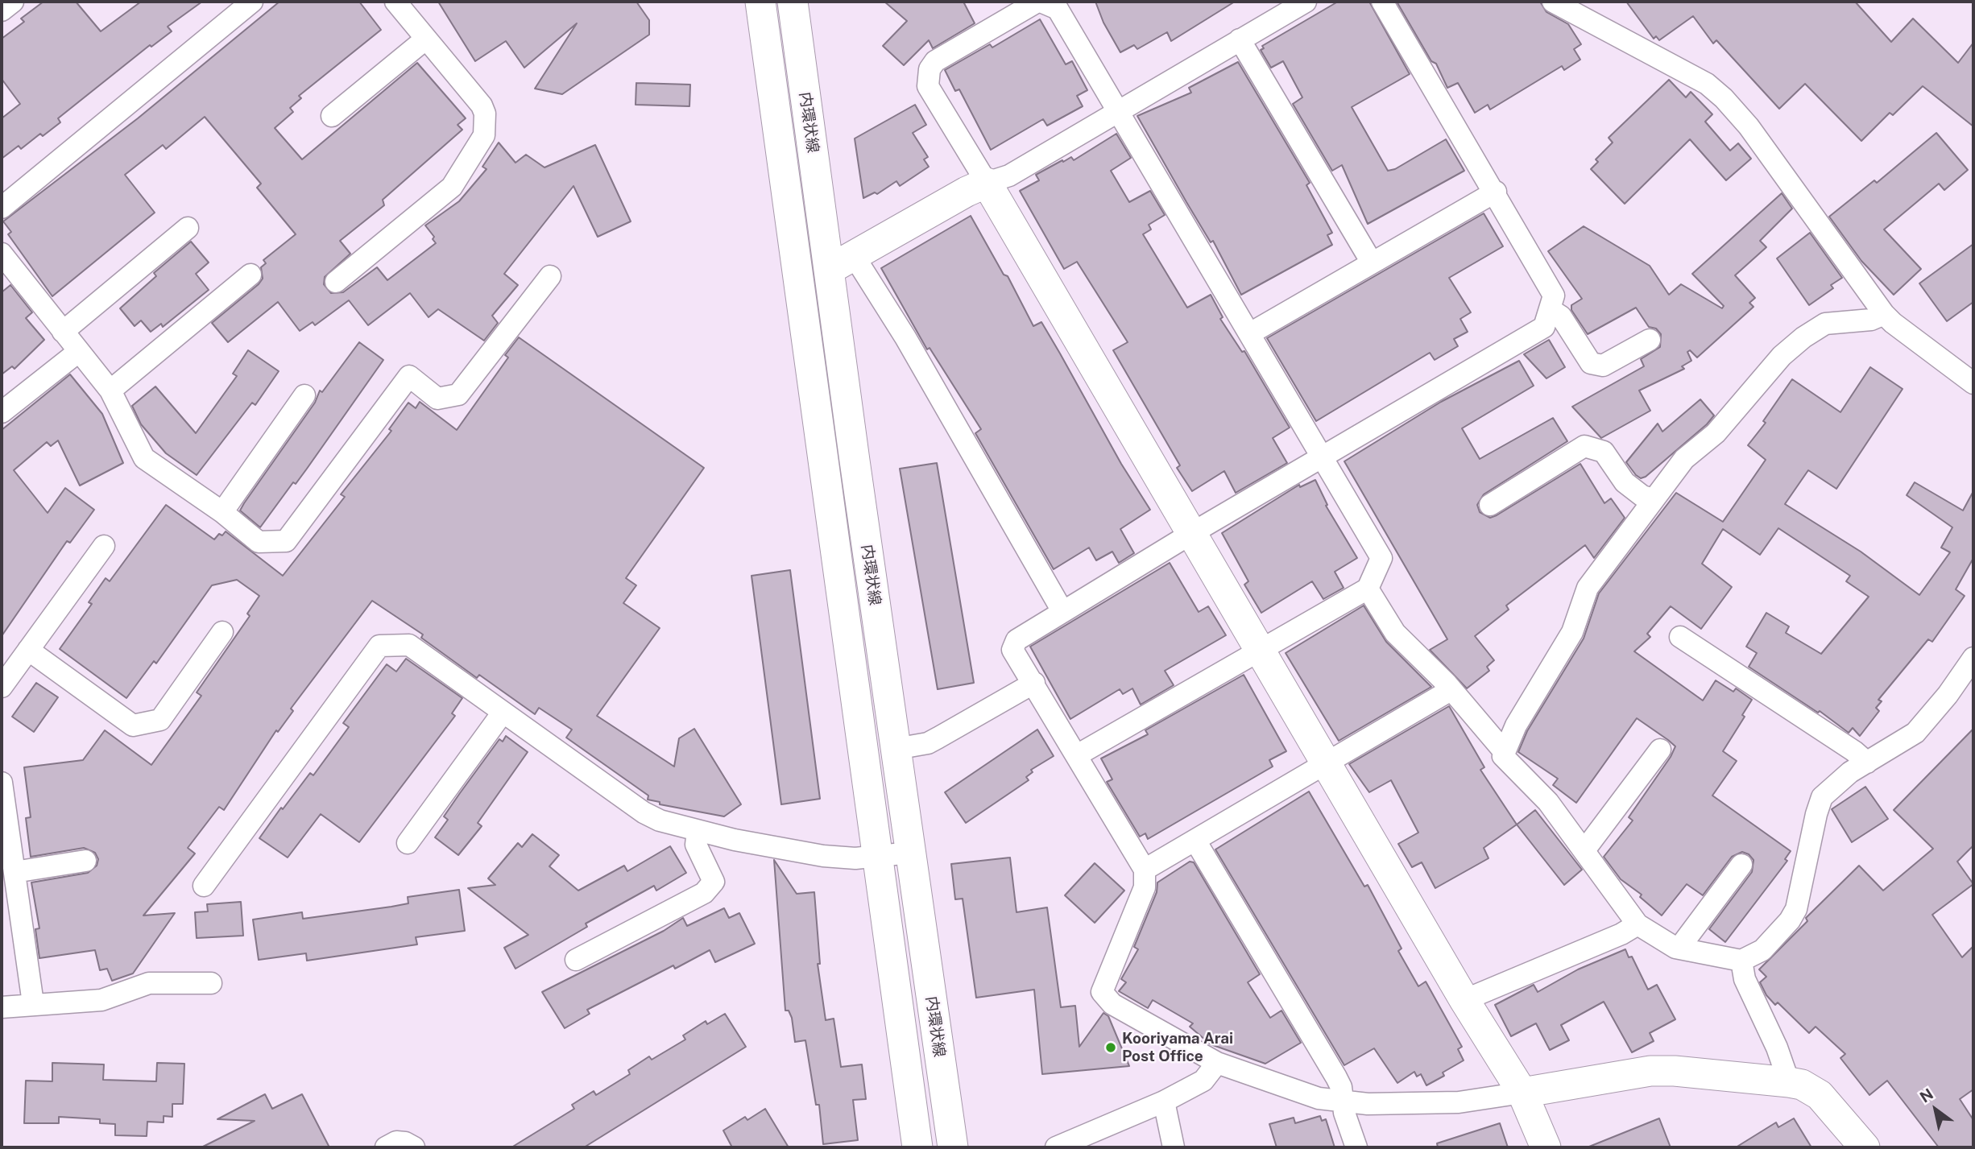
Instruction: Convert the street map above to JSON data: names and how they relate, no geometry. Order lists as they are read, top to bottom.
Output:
{
  "streets": {
    "street": ["内環状線"]
  },
  "places": ["Kooriyama Arai Post Office"],
  "north": "top left"
}
